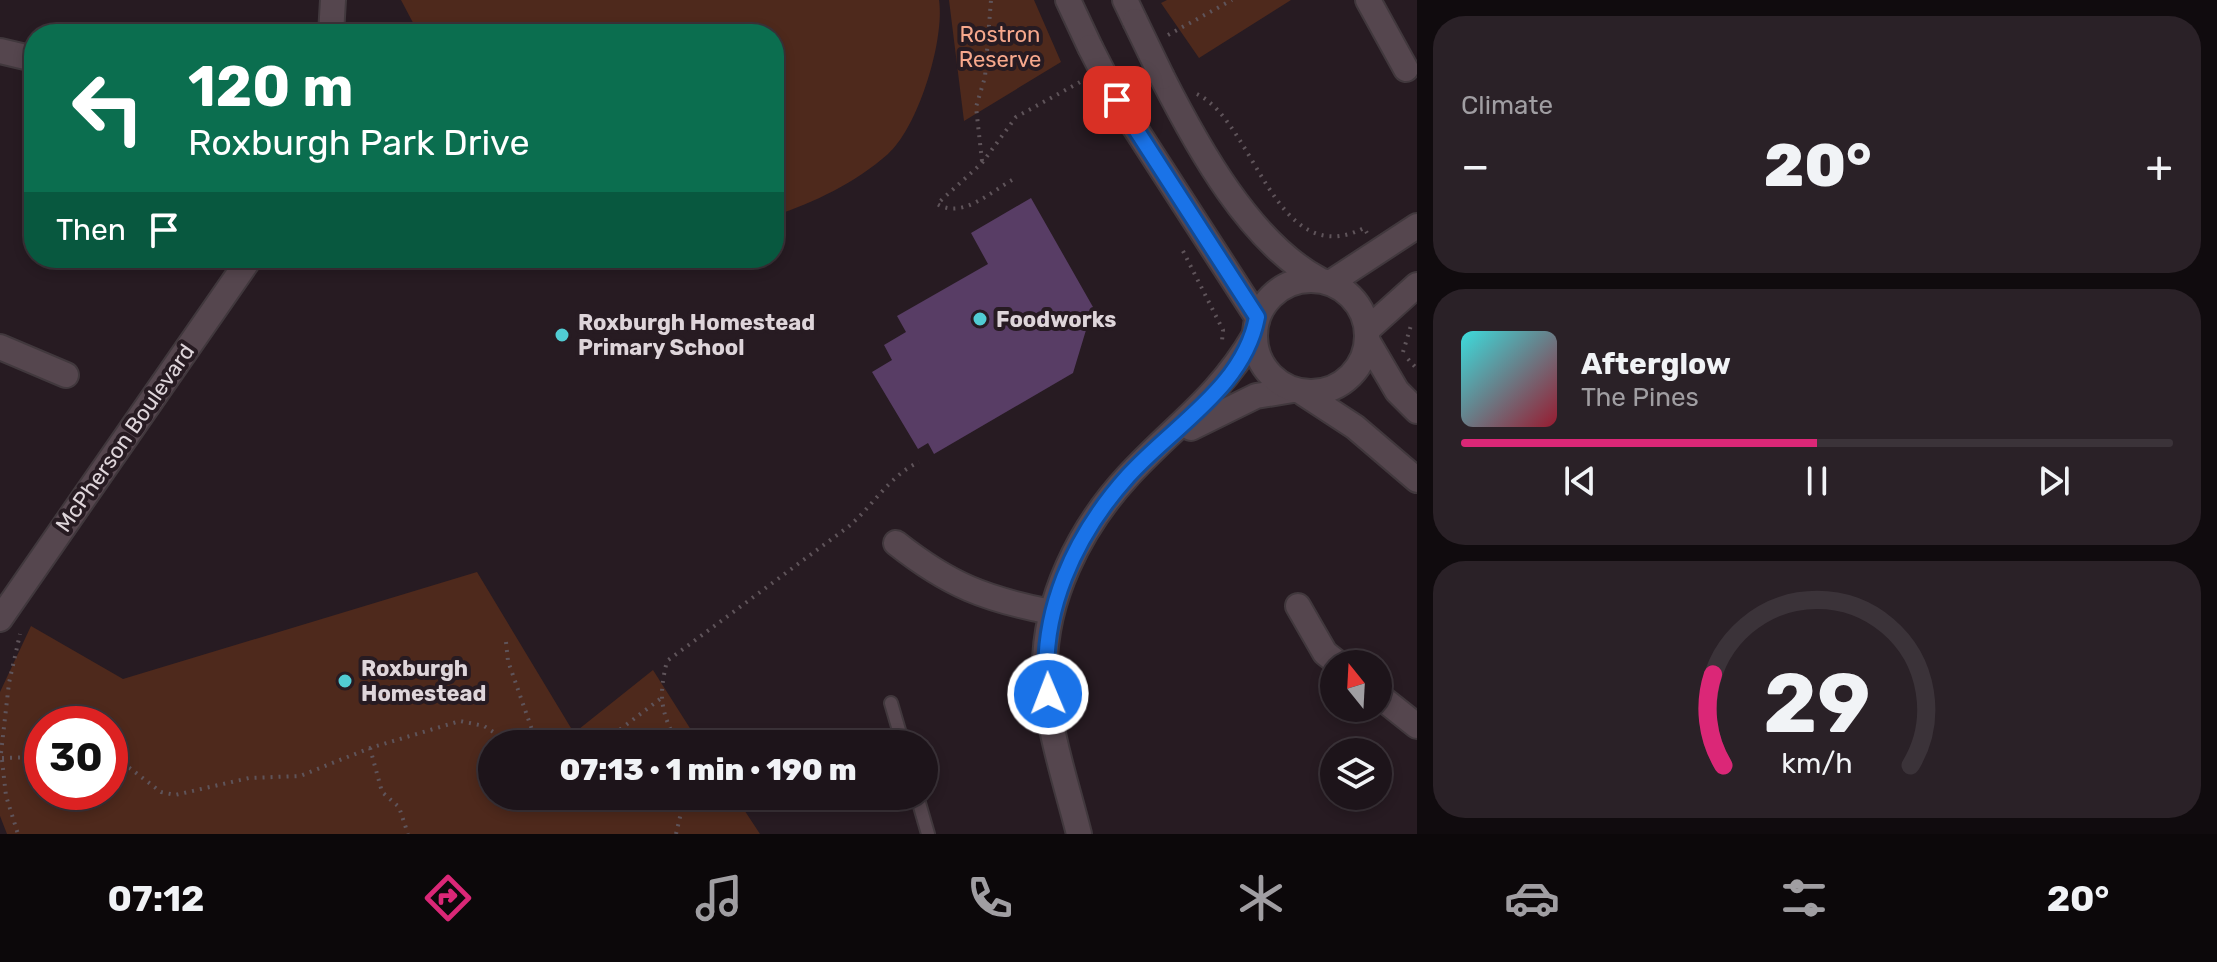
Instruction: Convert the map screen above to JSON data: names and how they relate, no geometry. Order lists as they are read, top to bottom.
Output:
{
  "streets": {
    "street": ["McPherson Boulevard"]
  },
  "parks": ["Rostron Reserve"],
  "places": ["Foodworks", "Roxburgh Homestead Primary School", "Roxburgh Homestead"],
  "north": "top",
  "page": {
    "tile": "Climate",
    "turn": ["120 m", "Roxburgh Park Drive"],
    "heat": ["−", "20°", "+"],
    "then": "Then",
    "song": ["Afterglow", "The Pines"],
    "limit": "30",
    "trip": "07:13 · 1 min · 190 m",
    "tabs": ["07:12", "20°"],
    "gauge": ["29", "km/h"]
  }
}
